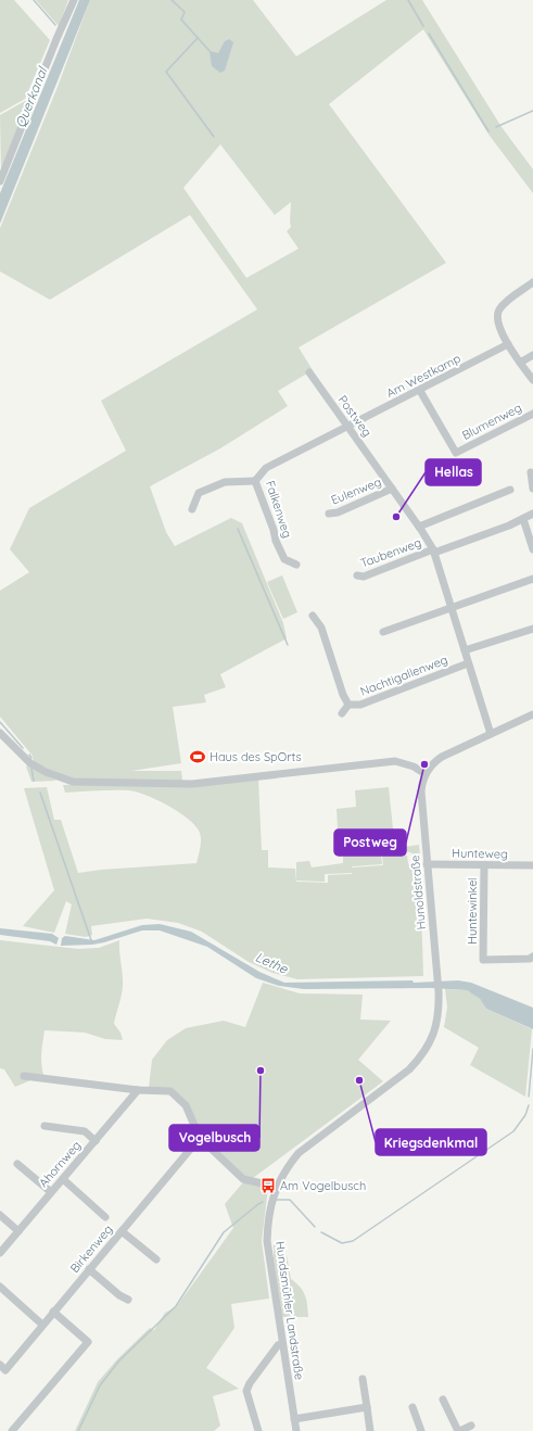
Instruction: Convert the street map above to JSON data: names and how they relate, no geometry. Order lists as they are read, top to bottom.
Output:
{
  "streets": {
    "street": [
      "Am Westkamp",
      "Postweg",
      "Blumenweg",
      "Eulenweg",
      "Falkenweg",
      "Taubenweg",
      "Nachtigallenweg",
      "Hunteweg",
      "Hunoldstraße",
      "Huntewinkel",
      "Ahornweg",
      "Birkenweg",
      "Hundsmühler Landstraße"
    ]
  },
  "crossings": [
    ["Am Westkamp", "Postweg"],
    ["Am Westkamp", "Blumenweg"],
    ["Am Westkamp", "Falkenweg"],
    ["Postweg", "Eulenweg"],
    ["Postweg", "Falkenweg"],
    ["Postweg", "Taubenweg"],
    ["Postweg", "Nachtigallenweg"],
    ["Hunteweg", "Hunoldstraße"],
    ["Hunteweg", "Huntewinkel"],
    ["Hunoldstraße", "Hundsmühler Landstraße"]
  ],
  "water": ["Querkanal", "Lethe"],
  "places": {
    "other": [
      "Hellas",
      "Postweg",
      "Vogelbusch",
      "Kriegsdenkmal"
    ],
    "sports": ["Haus des SpOrts"],
    "bus stop": ["Am Vogelbusch"]
  }
}
